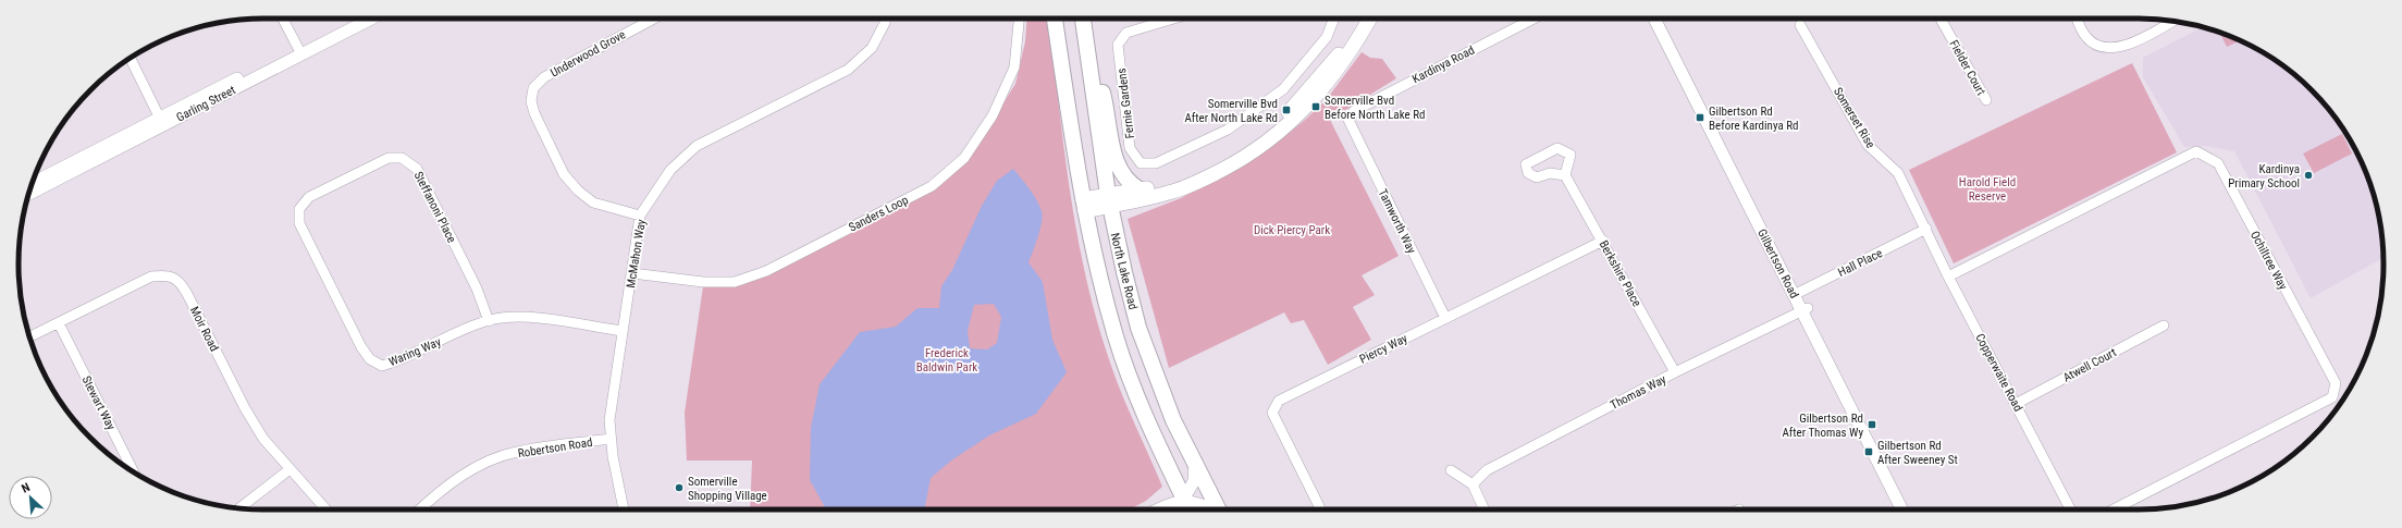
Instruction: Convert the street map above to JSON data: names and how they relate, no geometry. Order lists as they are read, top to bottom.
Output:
{
  "streets": {
    "main road": ["North Lake Road"],
    "street": [
      "Underwood Grove",
      "Kardinya Road",
      "Fielder Court",
      "Garling Street",
      "Fernie Gardens",
      "Somerset Rise",
      "Steffanoni Place",
      "Sanders Loop",
      "Tamworth Way",
      "McMahon Way",
      "Ochiltree Way",
      "Hall Place",
      "Gilbertson Road",
      "Berkshire Place",
      "Moir Road",
      "Piercy Way",
      "Waring Way",
      "Atwell Court",
      "Copperwaite Road",
      "Thomas Way",
      "Stewart Way",
      "Robertson Road"
    ]
  },
  "crossings": [
    ["Underwood Grove", "McMahon Way"],
    ["Kardinya Road", "Tamworth Way"],
    ["Somerset Rise", "Hall Place"],
    ["Somerset Rise", "Copperwaite Road"],
    ["Steffanoni Place", "Waring Way"],
    ["Sanders Loop", "McMahon Way"],
    ["Tamworth Way", "Piercy Way"],
    ["McMahon Way", "Waring Way"],
    ["McMahon Way", "Robertson Road"],
    ["Ochiltree Way", "Copperwaite Road"],
    ["Hall Place", "Gilbertson Road"],
    ["Hall Place", "Copperwaite Road"],
    ["Gilbertson Road", "Thomas Way"],
    ["Berkshire Place", "Piercy Way"],
    ["Berkshire Place", "Thomas Way"],
    ["Moir Road", "Stewart Way"],
    ["Atwell Court", "Copperwaite Road"]
  ],
  "parks": ["Harold Field Reserve", "Dick Piercy Park", "Frederick Baldwin Park"],
  "places": {
    "transit": [
      "Somerville Bvd Before North Lake Rd",
      "Somerville Bvd After North Lake Rd",
      "Gilbertson Rd Before Kardinya Rd",
      "Gilbertson Rd After Thomas Wy",
      "Gilbertson Rd After Sweeney St"
    ],
    "other": ["Kardinya Primary School", "Somerville Shopping Village"]
  },
  "north": "top left"
}
